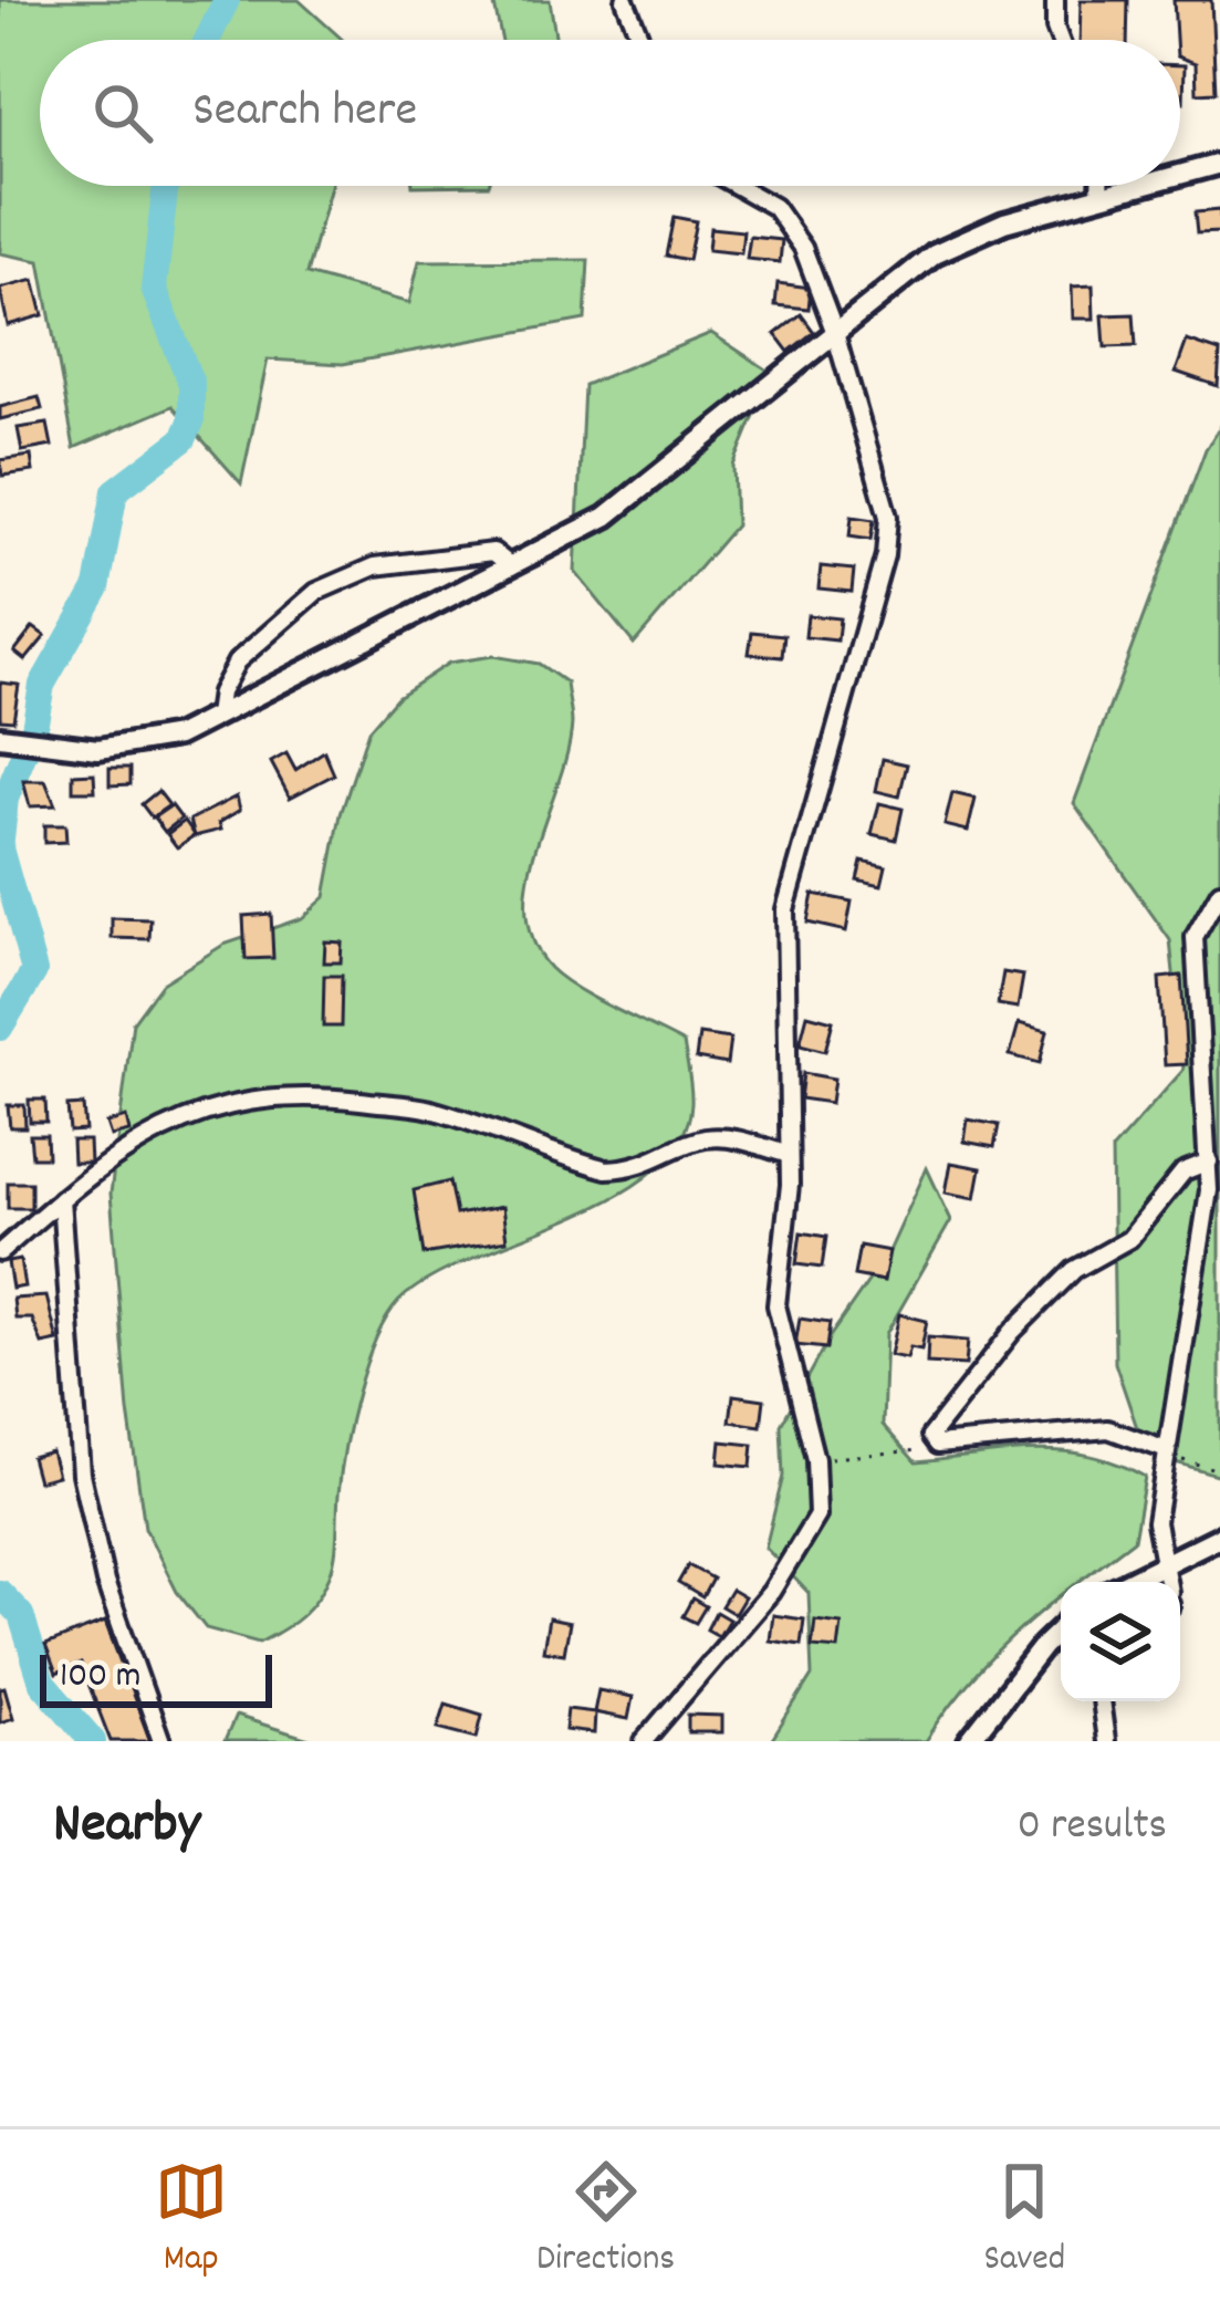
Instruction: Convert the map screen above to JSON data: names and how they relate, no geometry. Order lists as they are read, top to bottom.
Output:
{
  "scale_bar": "100 m",
  "page": {
    "search": "Search here",
    "scale": "100 m",
    "heading": ["Nearby", "0 results"],
    "nav": ["Map", "Directions", "Saved"]
  }
}
